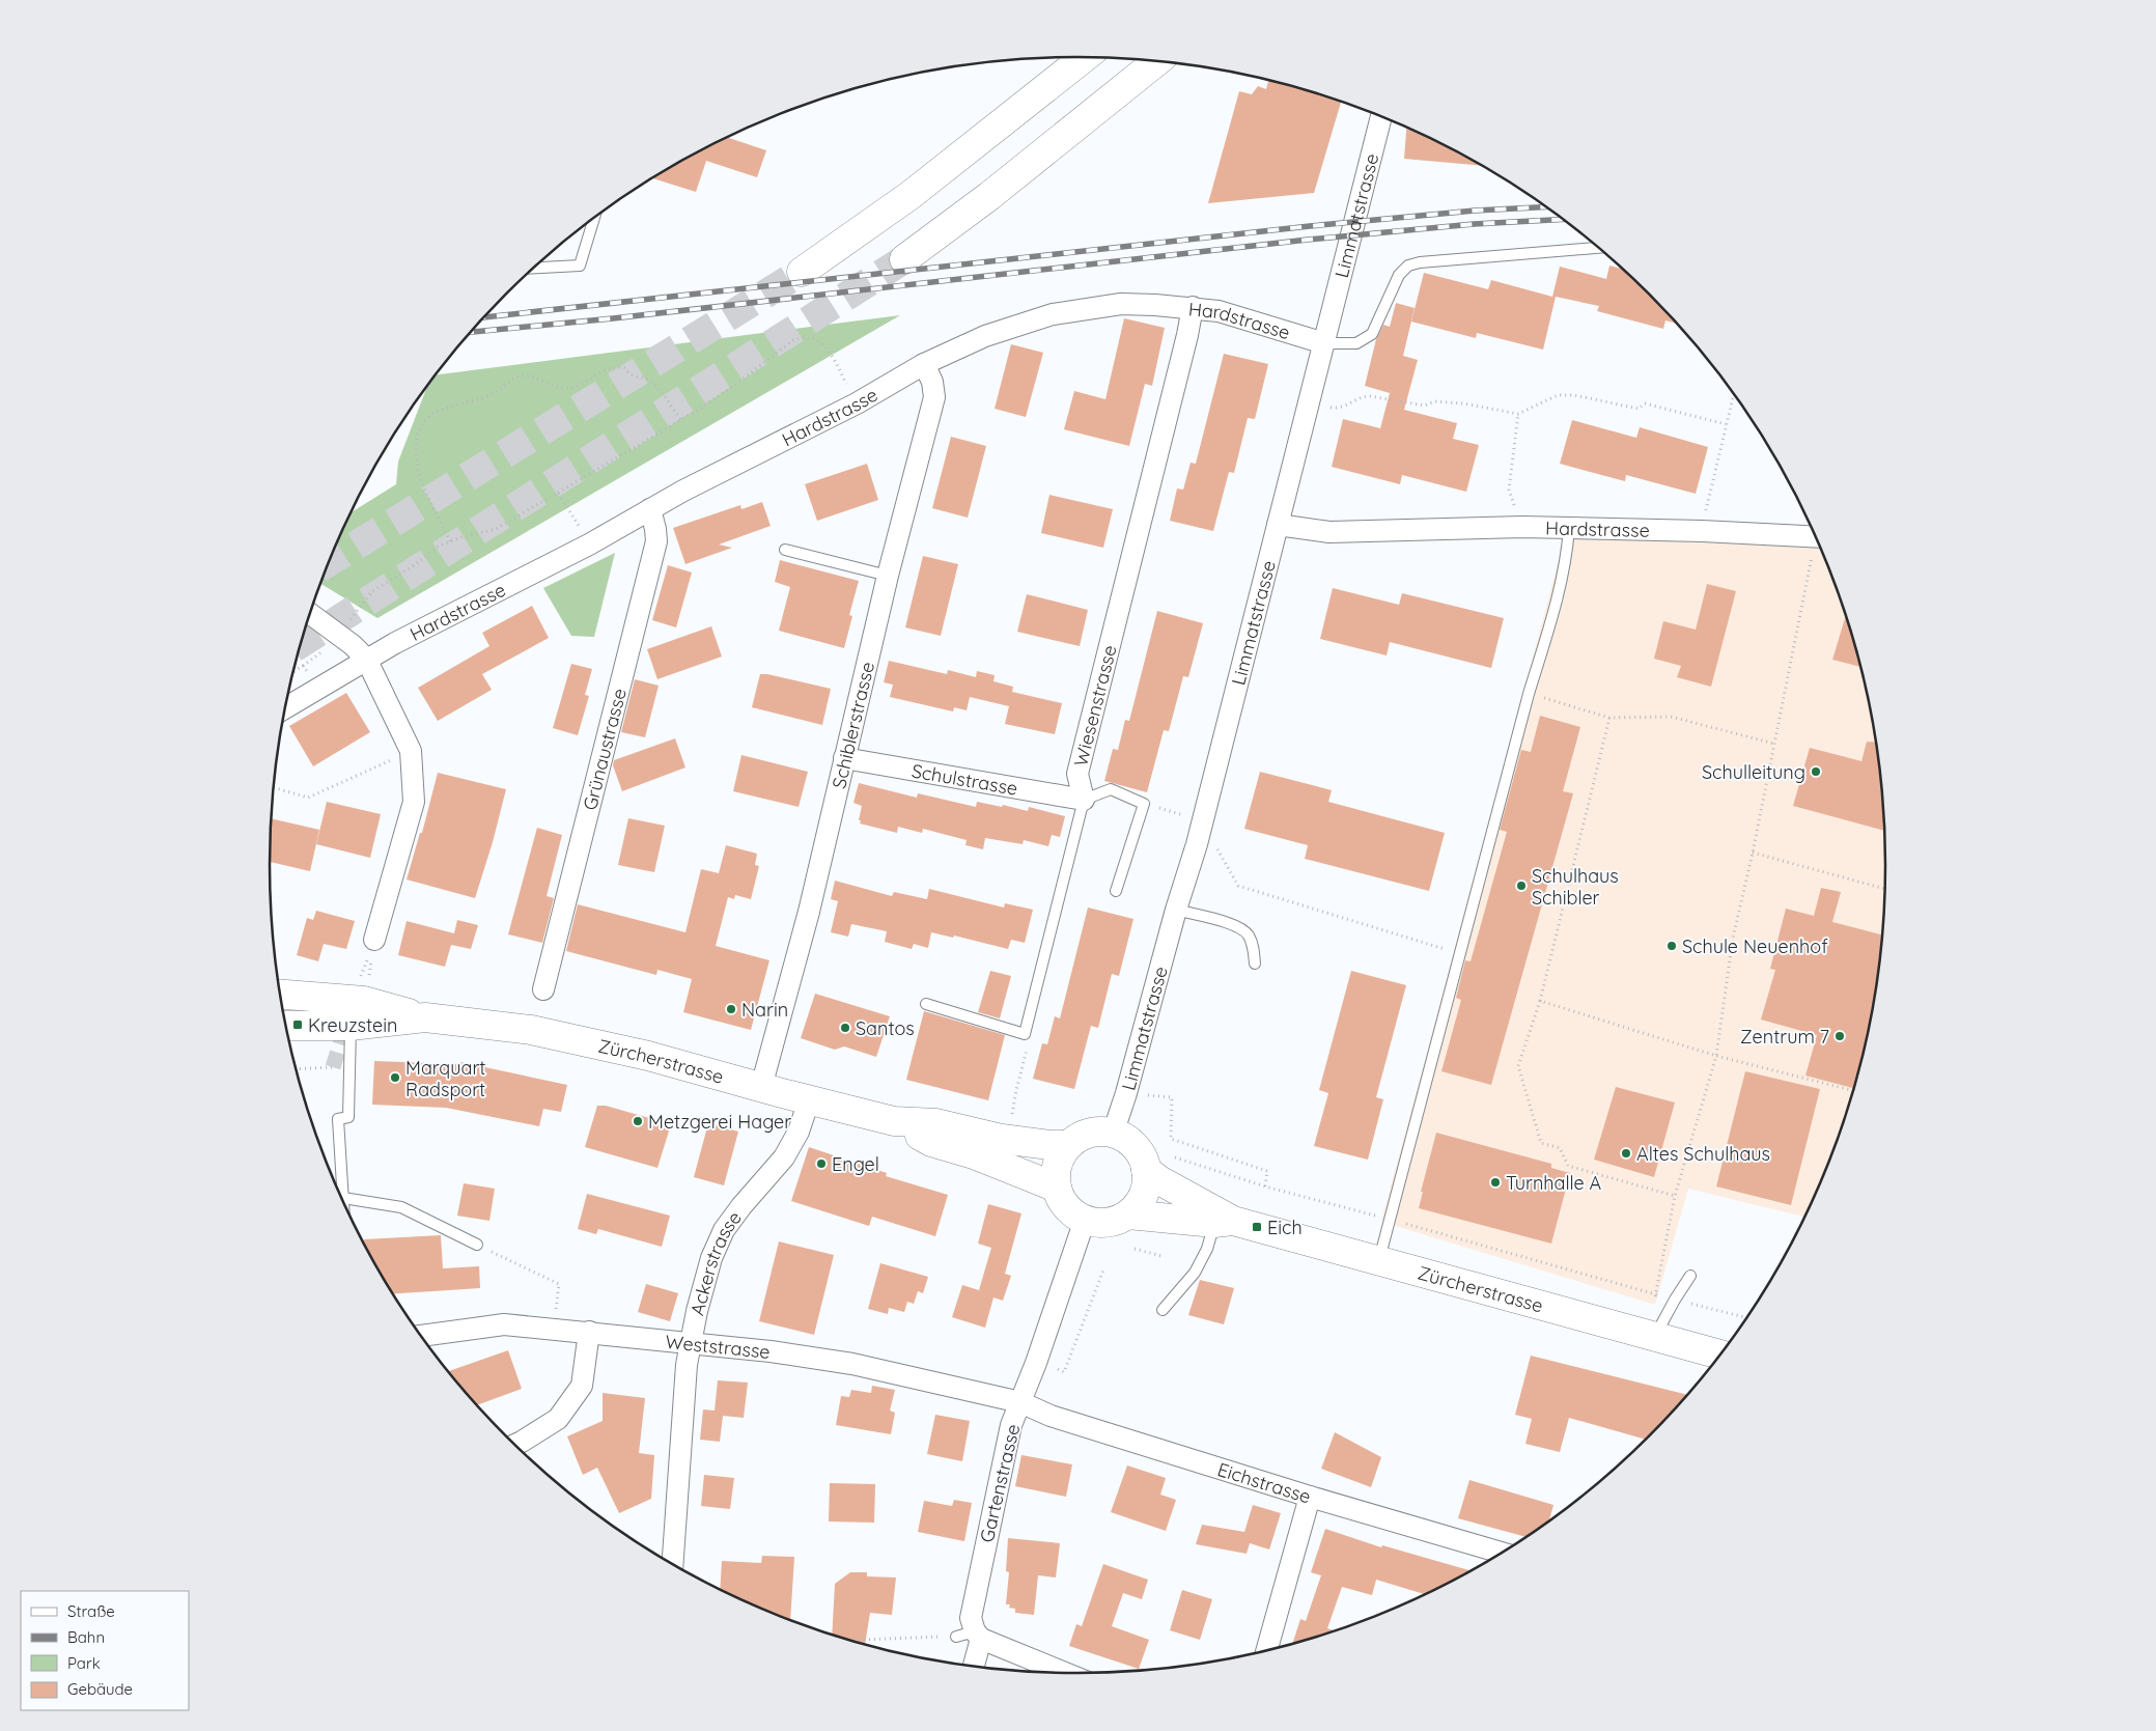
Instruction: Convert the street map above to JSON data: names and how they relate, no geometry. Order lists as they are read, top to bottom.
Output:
{
  "streets": {
    "main road": ["Zürcherstrasse"],
    "street": [
      "Limmatstrasse",
      "Hardstrasse",
      "Wiesenstrasse",
      "Schiblerstrasse",
      "Grünaustrasse",
      "Schulstrasse",
      "Ackerstrasse",
      "Weststrasse",
      "Eichstrasse",
      "Gartenstrasse"
    ]
  },
  "crossings": [
    ["Limmatstrasse", "Hardstrasse"],
    ["Limmatstrasse", "Zürcherstrasse"],
    ["Limmatstrasse", "Gartenstrasse"],
    ["Hardstrasse", "Wiesenstrasse"],
    ["Hardstrasse", "Schiblerstrasse"],
    ["Hardstrasse", "Grünaustrasse"],
    ["Wiesenstrasse", "Schulstrasse"],
    ["Schiblerstrasse", "Schulstrasse"],
    ["Schiblerstrasse", "Zürcherstrasse"],
    ["Zürcherstrasse", "Ackerstrasse"],
    ["Zürcherstrasse", "Gartenstrasse"],
    ["Ackerstrasse", "Weststrasse"],
    ["Weststrasse", "Eichstrasse"],
    ["Weststrasse", "Gartenstrasse"],
    ["Eichstrasse", "Gartenstrasse"]
  ],
  "places": {
    "other": [
      "Schulleitung",
      "Schulhaus Schibler",
      "Schule Neuenhof",
      "Narin",
      "Santos",
      "Zentrum 7",
      "Marquart Radsport",
      "Metzgerei Hager",
      "Altes Schulhaus",
      "Engel",
      "Turnhalle A"
    ],
    "transit": ["Kreuzstein", "Eich"]
  },
  "legend": [
    "Straße",
    "Bahn",
    "Park",
    "Gebäude"
  ]
}
